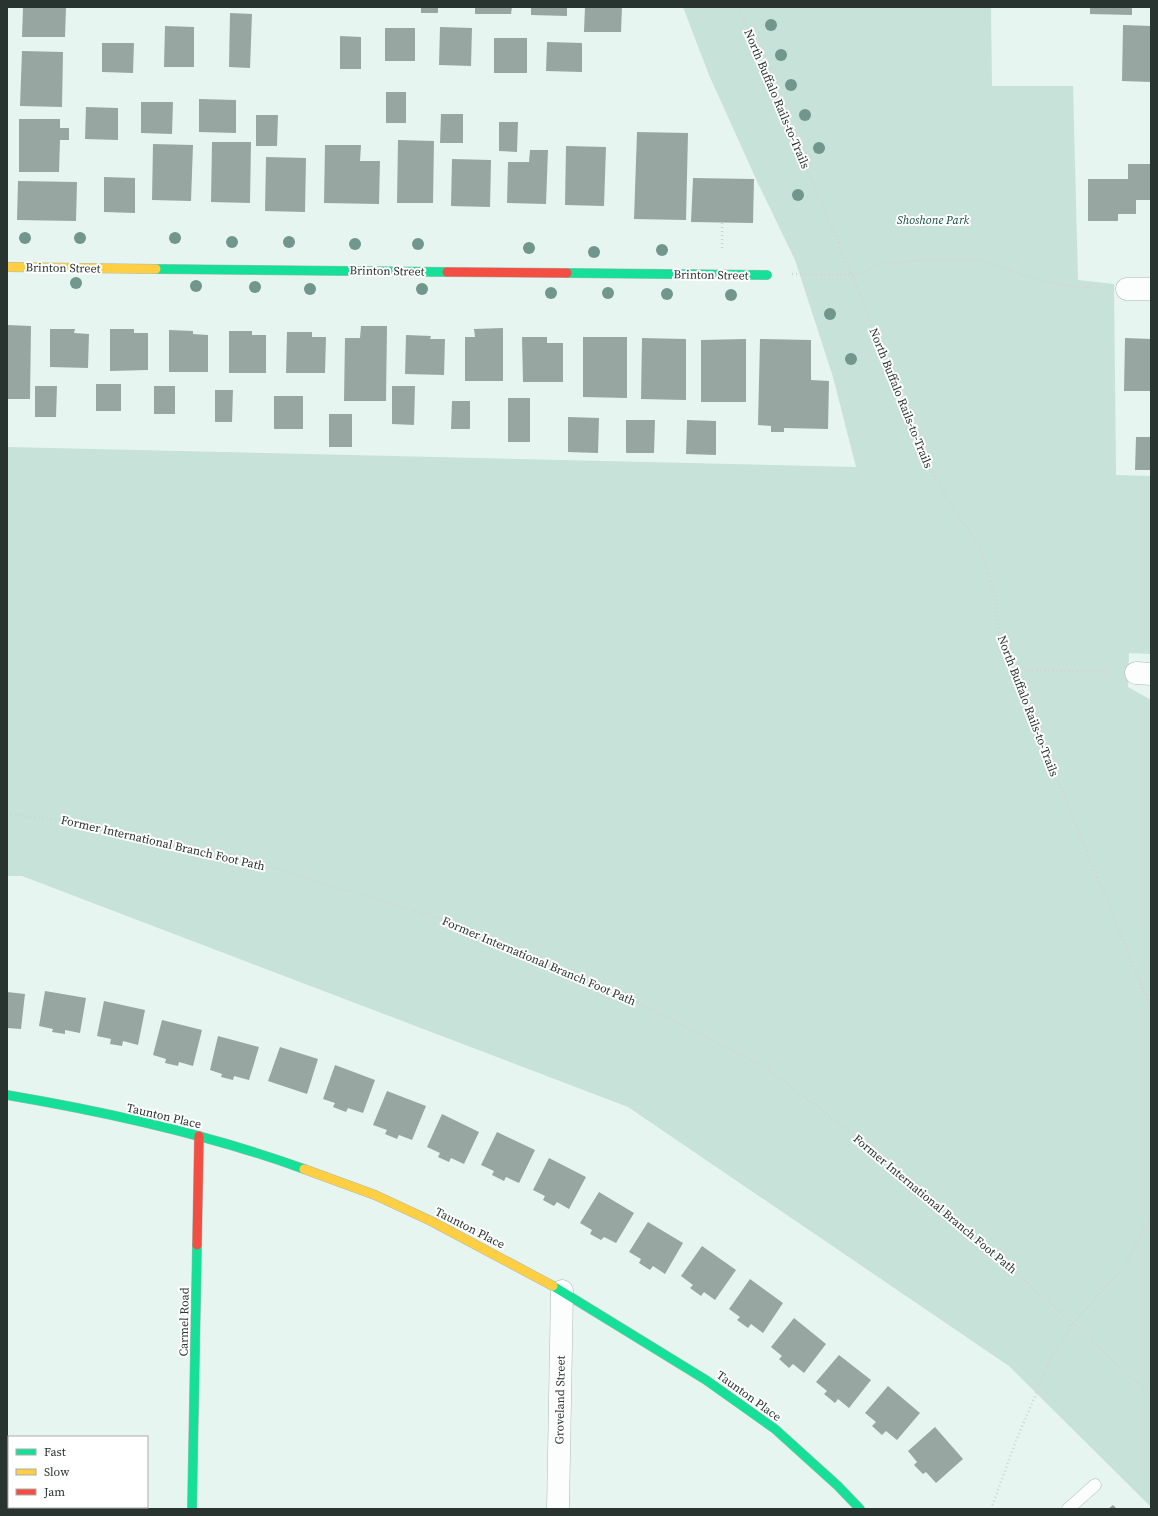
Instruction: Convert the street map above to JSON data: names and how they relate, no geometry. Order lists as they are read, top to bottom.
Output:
{
  "streets": {
    "street": [
      "Brinton Street",
      "Taunton Place",
      "Carmel Road",
      "Groveland Street"
    ],
    "path": ["North Buffalo Rails-to-Trails", "Former International Branch Foot Path"]
  },
  "crossings": [
    ["Taunton Place", "Carmel Road"],
    ["Taunton Place", "Groveland Street"]
  ],
  "parks": ["Shoshone Park"],
  "legend": ["Fast", "Slow", "Jam"]
}
